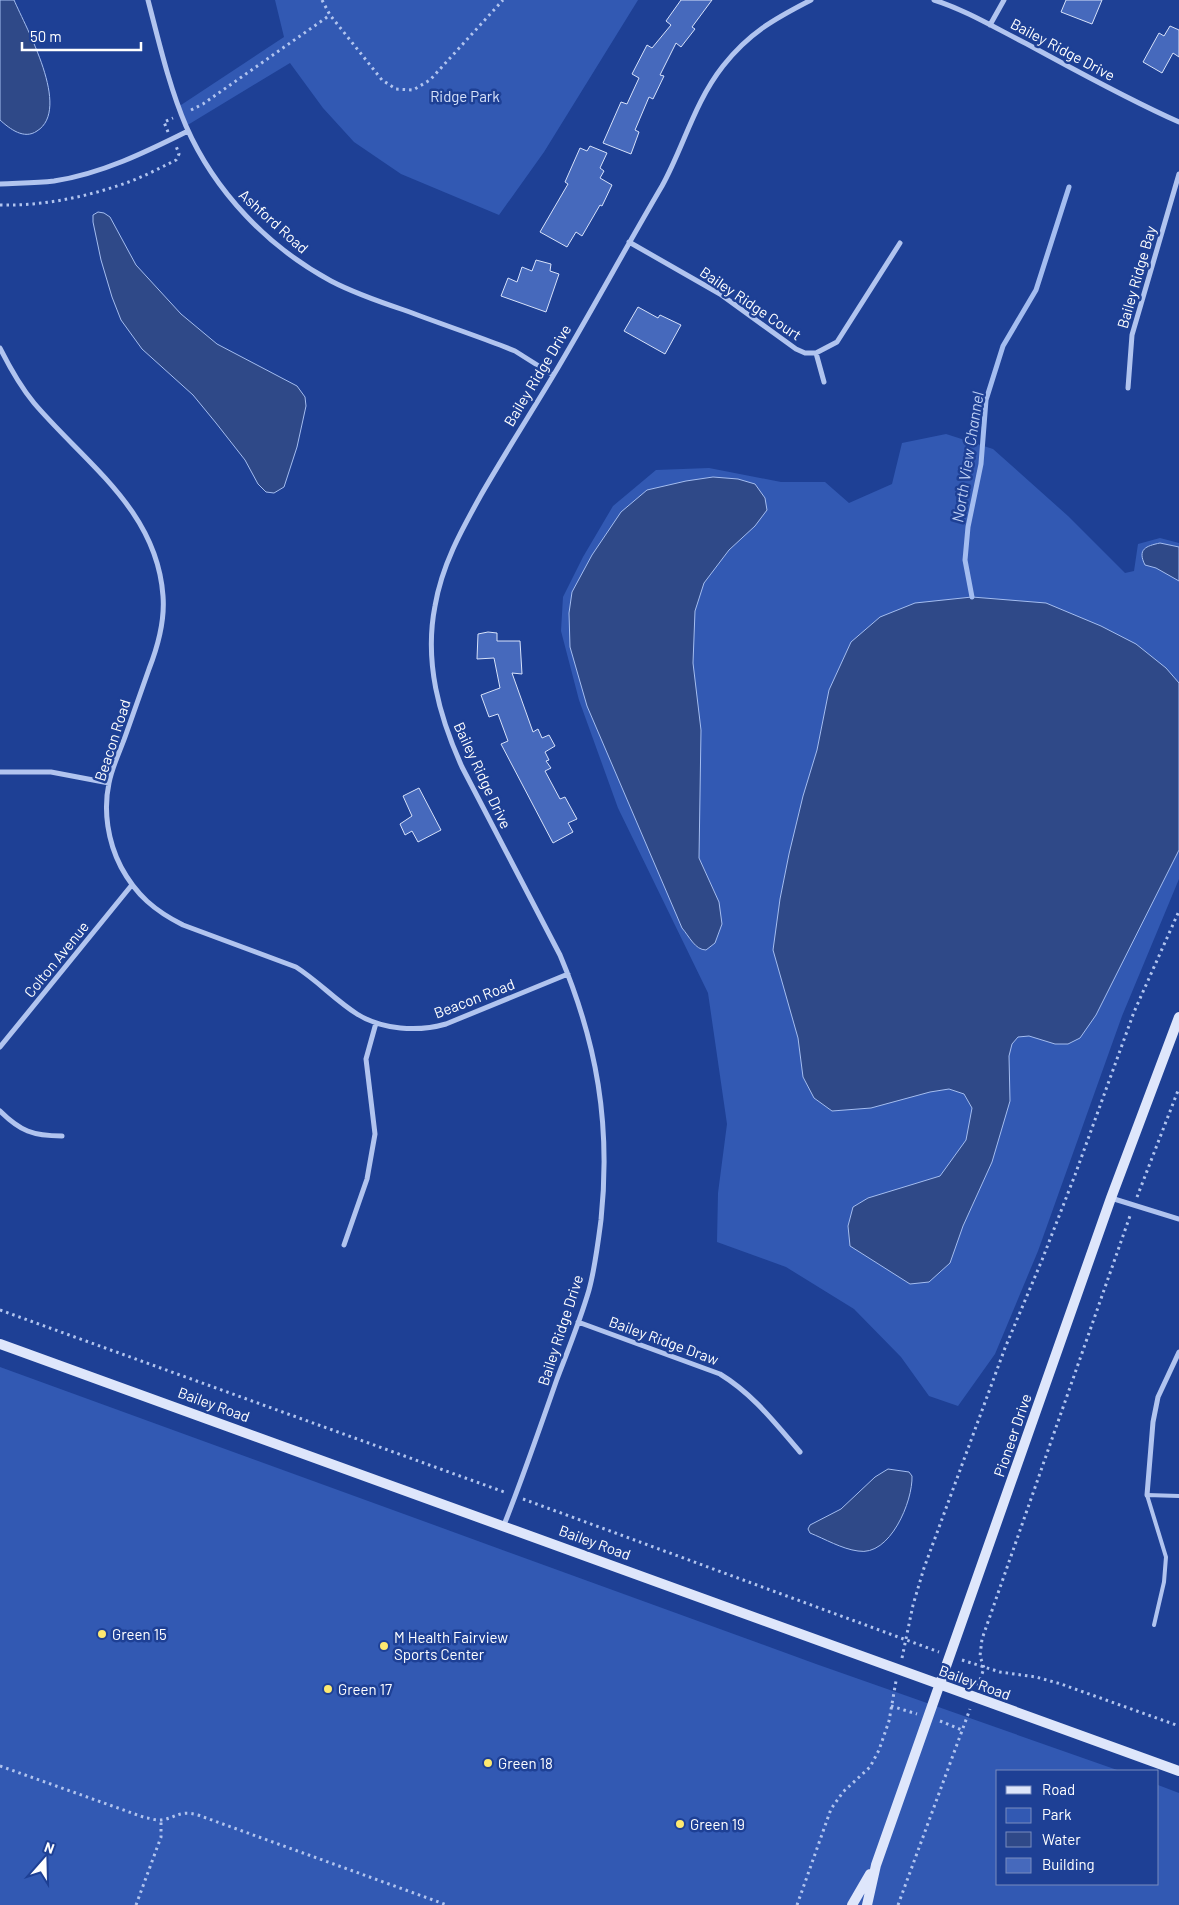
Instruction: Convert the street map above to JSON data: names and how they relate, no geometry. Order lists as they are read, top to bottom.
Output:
{
  "streets": {
    "main road": ["Bailey Road", "Pioneer Drive"],
    "street": [
      "Bailey Ridge Drive",
      "Ashford Road",
      "Bailey Ridge Bay",
      "Bailey Ridge Court",
      "Beacon Road",
      "Colton Avenue",
      "Bailey Ridge Draw"
    ]
  },
  "crossings": [
    ["Bailey Ridge Drive", "Ashford Road"],
    ["Bailey Ridge Drive", "Bailey Ridge Court"],
    ["Bailey Ridge Drive", "Beacon Road"],
    ["Bailey Ridge Drive", "Bailey Ridge Draw"],
    ["Bailey Ridge Drive", "Bailey Road"],
    ["Beacon Road", "Colton Avenue"],
    ["Bailey Road", "Pioneer Drive"]
  ],
  "water": ["North View Channel"],
  "parks": ["Ridge Park"],
  "places": [
    "Green 15",
    "M Health Fairview Sports Center",
    "Green 17",
    "Green 18",
    "Green 19"
  ],
  "legend": [
    "Road",
    "Park",
    "Water",
    "Building"
  ],
  "scale_bar": "50 m",
  "north": "top"
}
